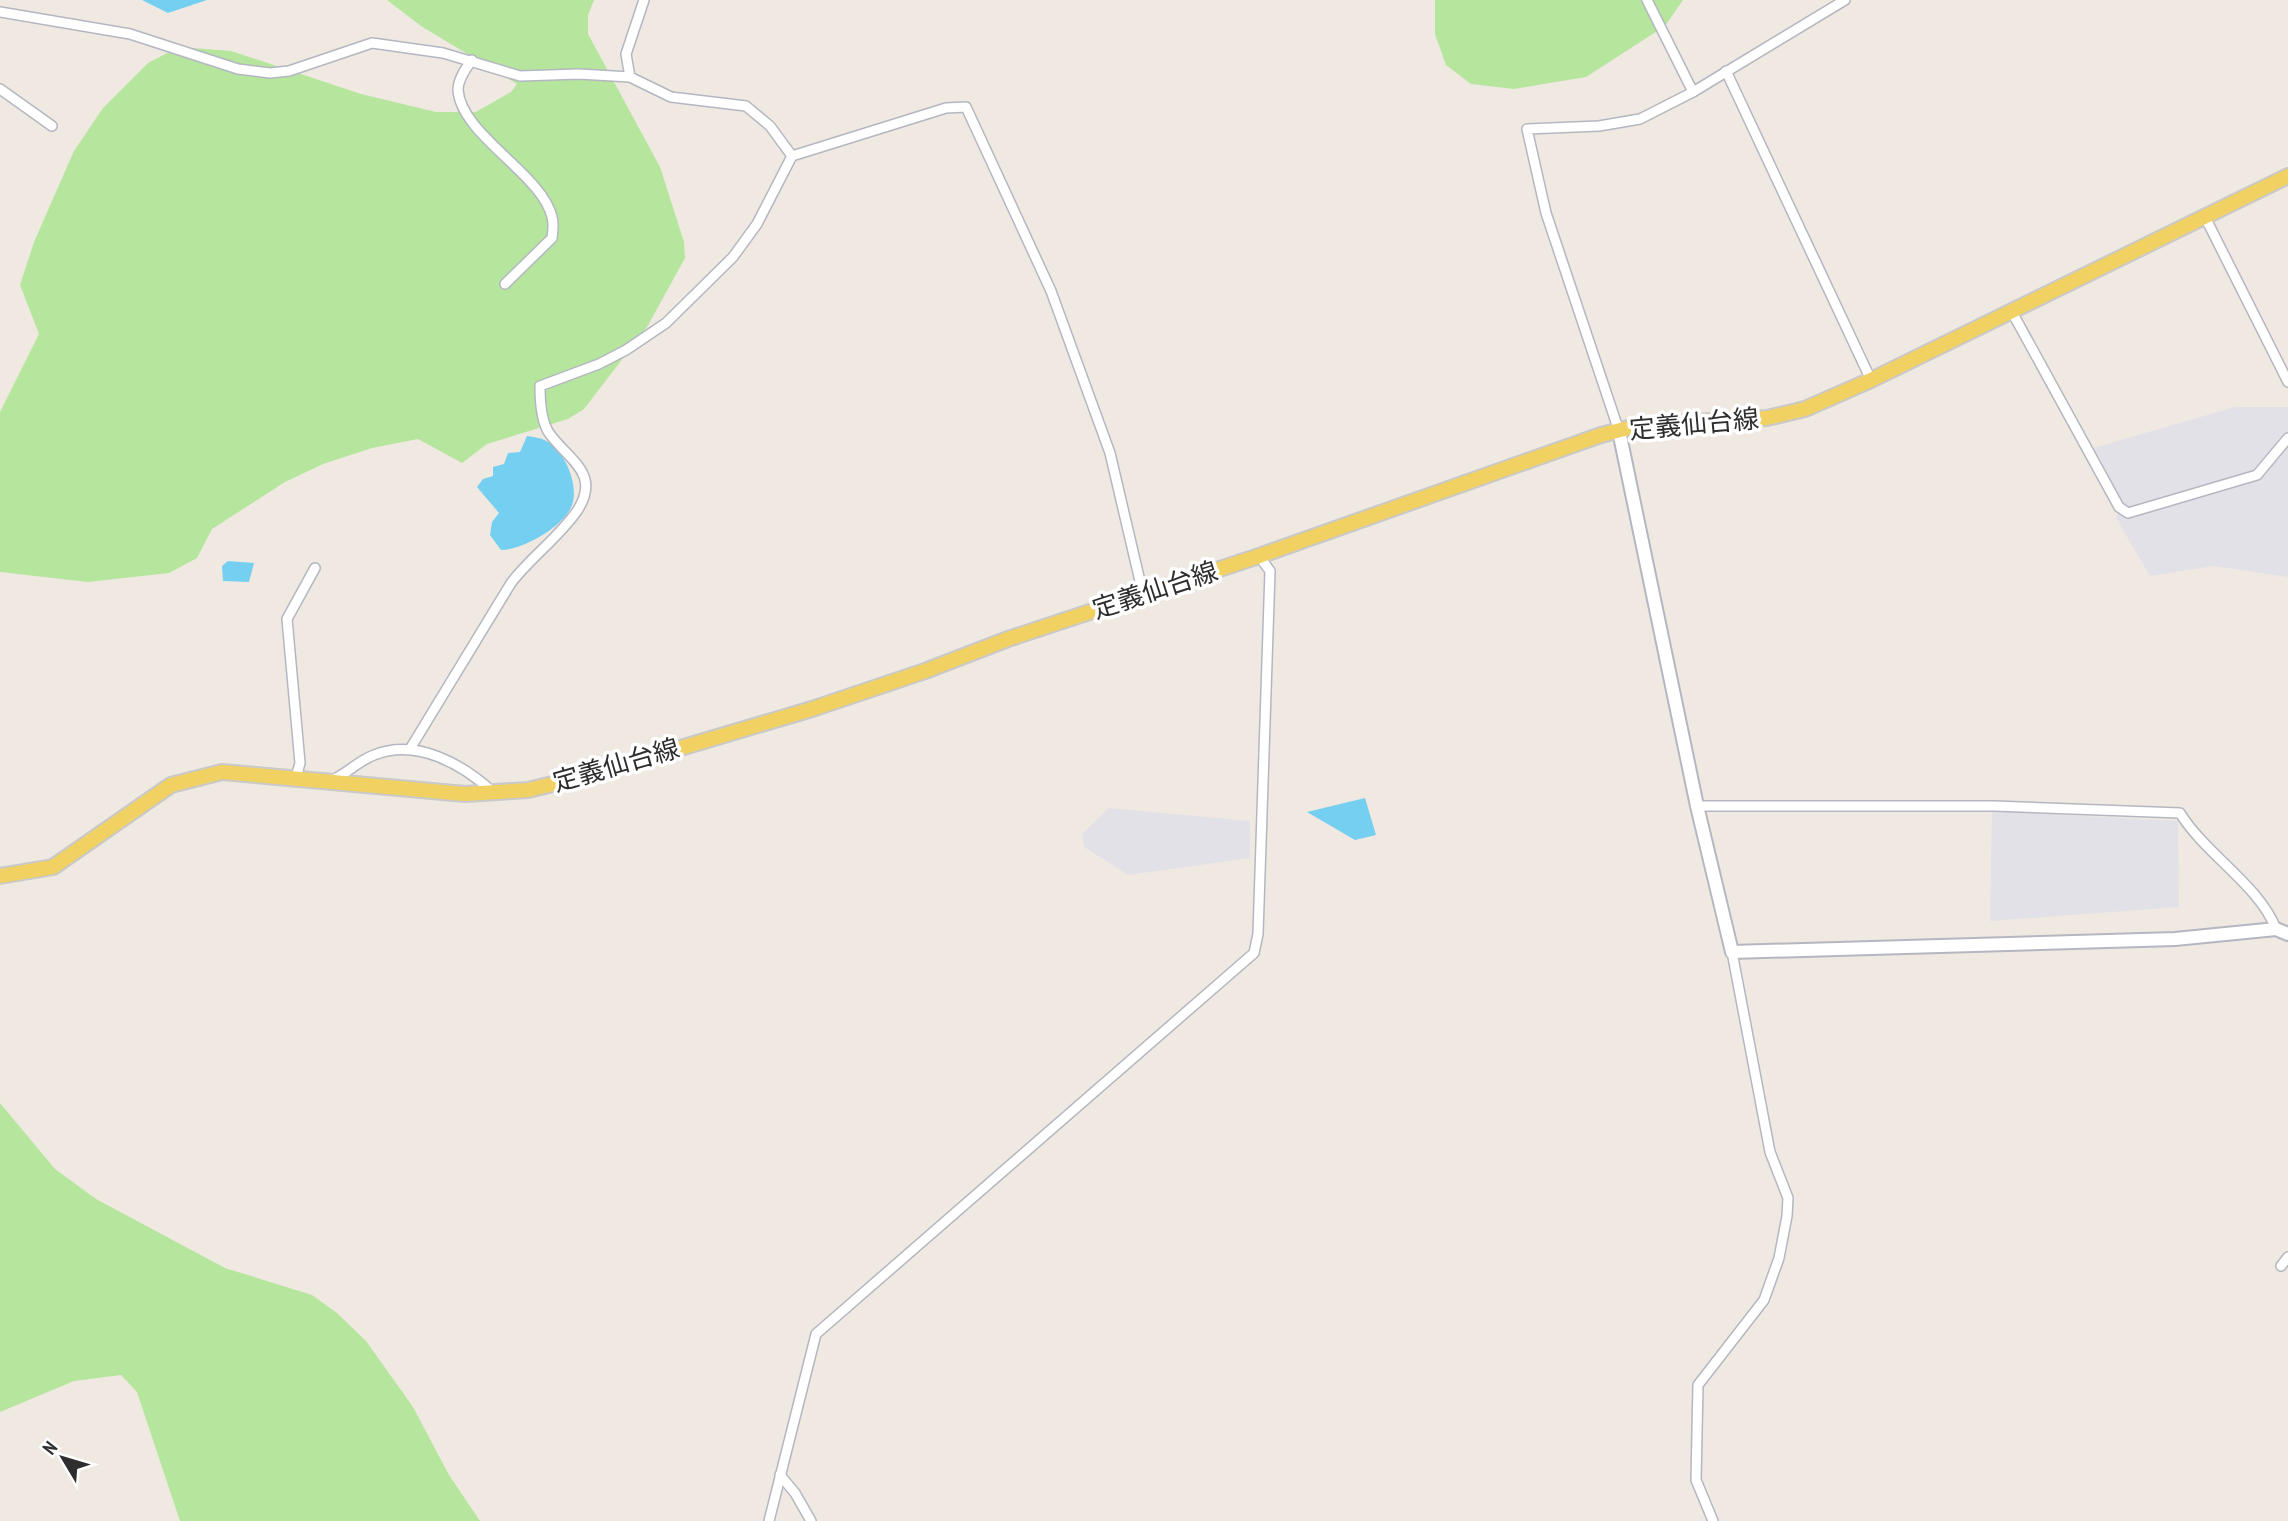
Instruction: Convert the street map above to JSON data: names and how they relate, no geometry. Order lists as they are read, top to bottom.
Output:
{
  "streets": {
    "main road": ["定義仙台線"]
  },
  "north": "top left"
}
